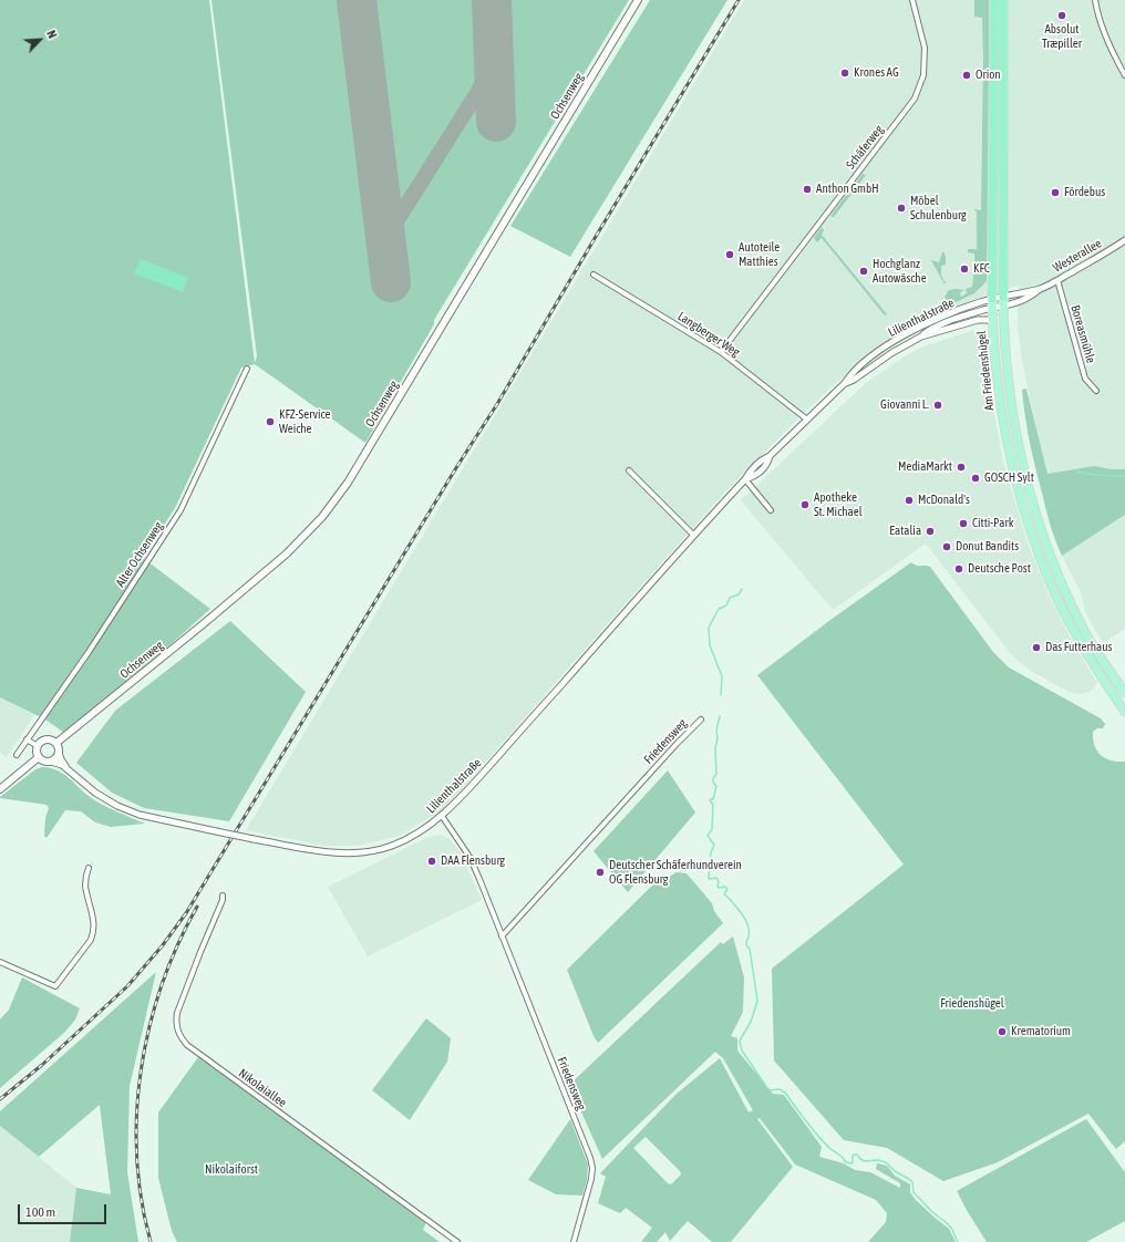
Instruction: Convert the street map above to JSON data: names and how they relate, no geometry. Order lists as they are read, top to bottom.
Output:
{
  "streets": {
    "highway": ["Am Friedenshügel"],
    "main road": ["Ochsenweg"],
    "street": [
      "Schäferweg",
      "Westerallee",
      "Lilienthalstraße",
      "Langberger Weg",
      "Boreasmühle",
      "Alter Ochsenweg",
      "Friedensweg",
      "Nikolaiallee"
    ]
  },
  "crossings": [
    ["Ochsenweg", "Lilienthalstraße"],
    ["Schäferweg", "Langberger Weg"],
    ["Westerallee", "Lilienthalstraße"],
    ["Westerallee", "Boreasmühle"],
    ["Westerallee", "Am Friedenshügel"],
    ["Lilienthalstraße", "Langberger Weg"],
    ["Lilienthalstraße", "Am Friedenshügel"],
    ["Lilienthalstraße", "Friedensweg"]
  ],
  "parks": ["Friedenshügel", "Nikolaiforst"],
  "places": [
    "Absolut Træpiller",
    "Krones AG",
    "Orion",
    "Anthon GmbH",
    "Fördebus",
    "Möbel Schulenburg",
    "Autoteile Matthies",
    "KFC",
    "Hochglanz Autowäsche",
    "Giovanni L.",
    "KFZ-Service Weiche",
    "MediaMarkt",
    "GOSCH Sylt",
    "McDonald's",
    "Apotheke St. Michael",
    "Citti-Park",
    "Eatalia",
    "Donut Bandits",
    "Deutsche Post",
    "Das Futterhaus",
    "DAA Flensburg",
    "Deutscher Schäferhundverein OG Flensburg",
    "Krematorium"
  ],
  "scale_bar": "100 m",
  "north": "top right"
}
